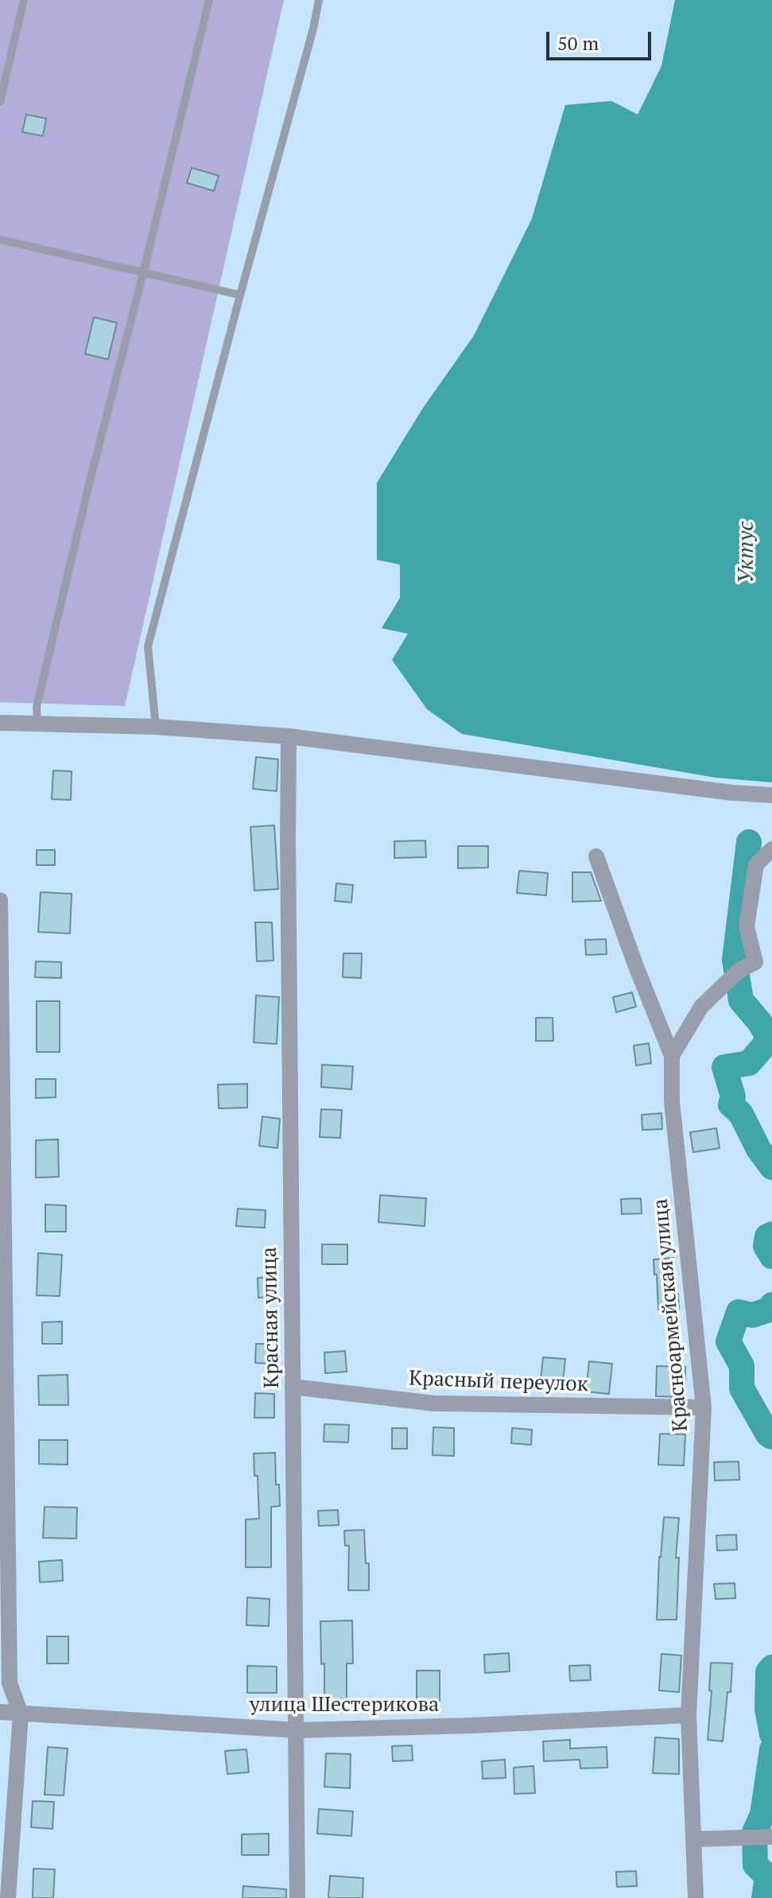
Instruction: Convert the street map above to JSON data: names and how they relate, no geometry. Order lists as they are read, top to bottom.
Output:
{
  "streets": {
    "street": [
      "Красноармейская улица",
      "Красная улица",
      "Красный переулок",
      "улица Шестерикова"
    ]
  },
  "crossings": [
    ["Красноармейская улица", "Красный переулок"],
    ["Красноармейская улица", "улица Шестерикова"],
    ["Красная улица", "Красный переулок"],
    ["Красная улица", "улица Шестерикова"]
  ],
  "water": ["Уктус"],
  "scale_bar": "50 m"
}
